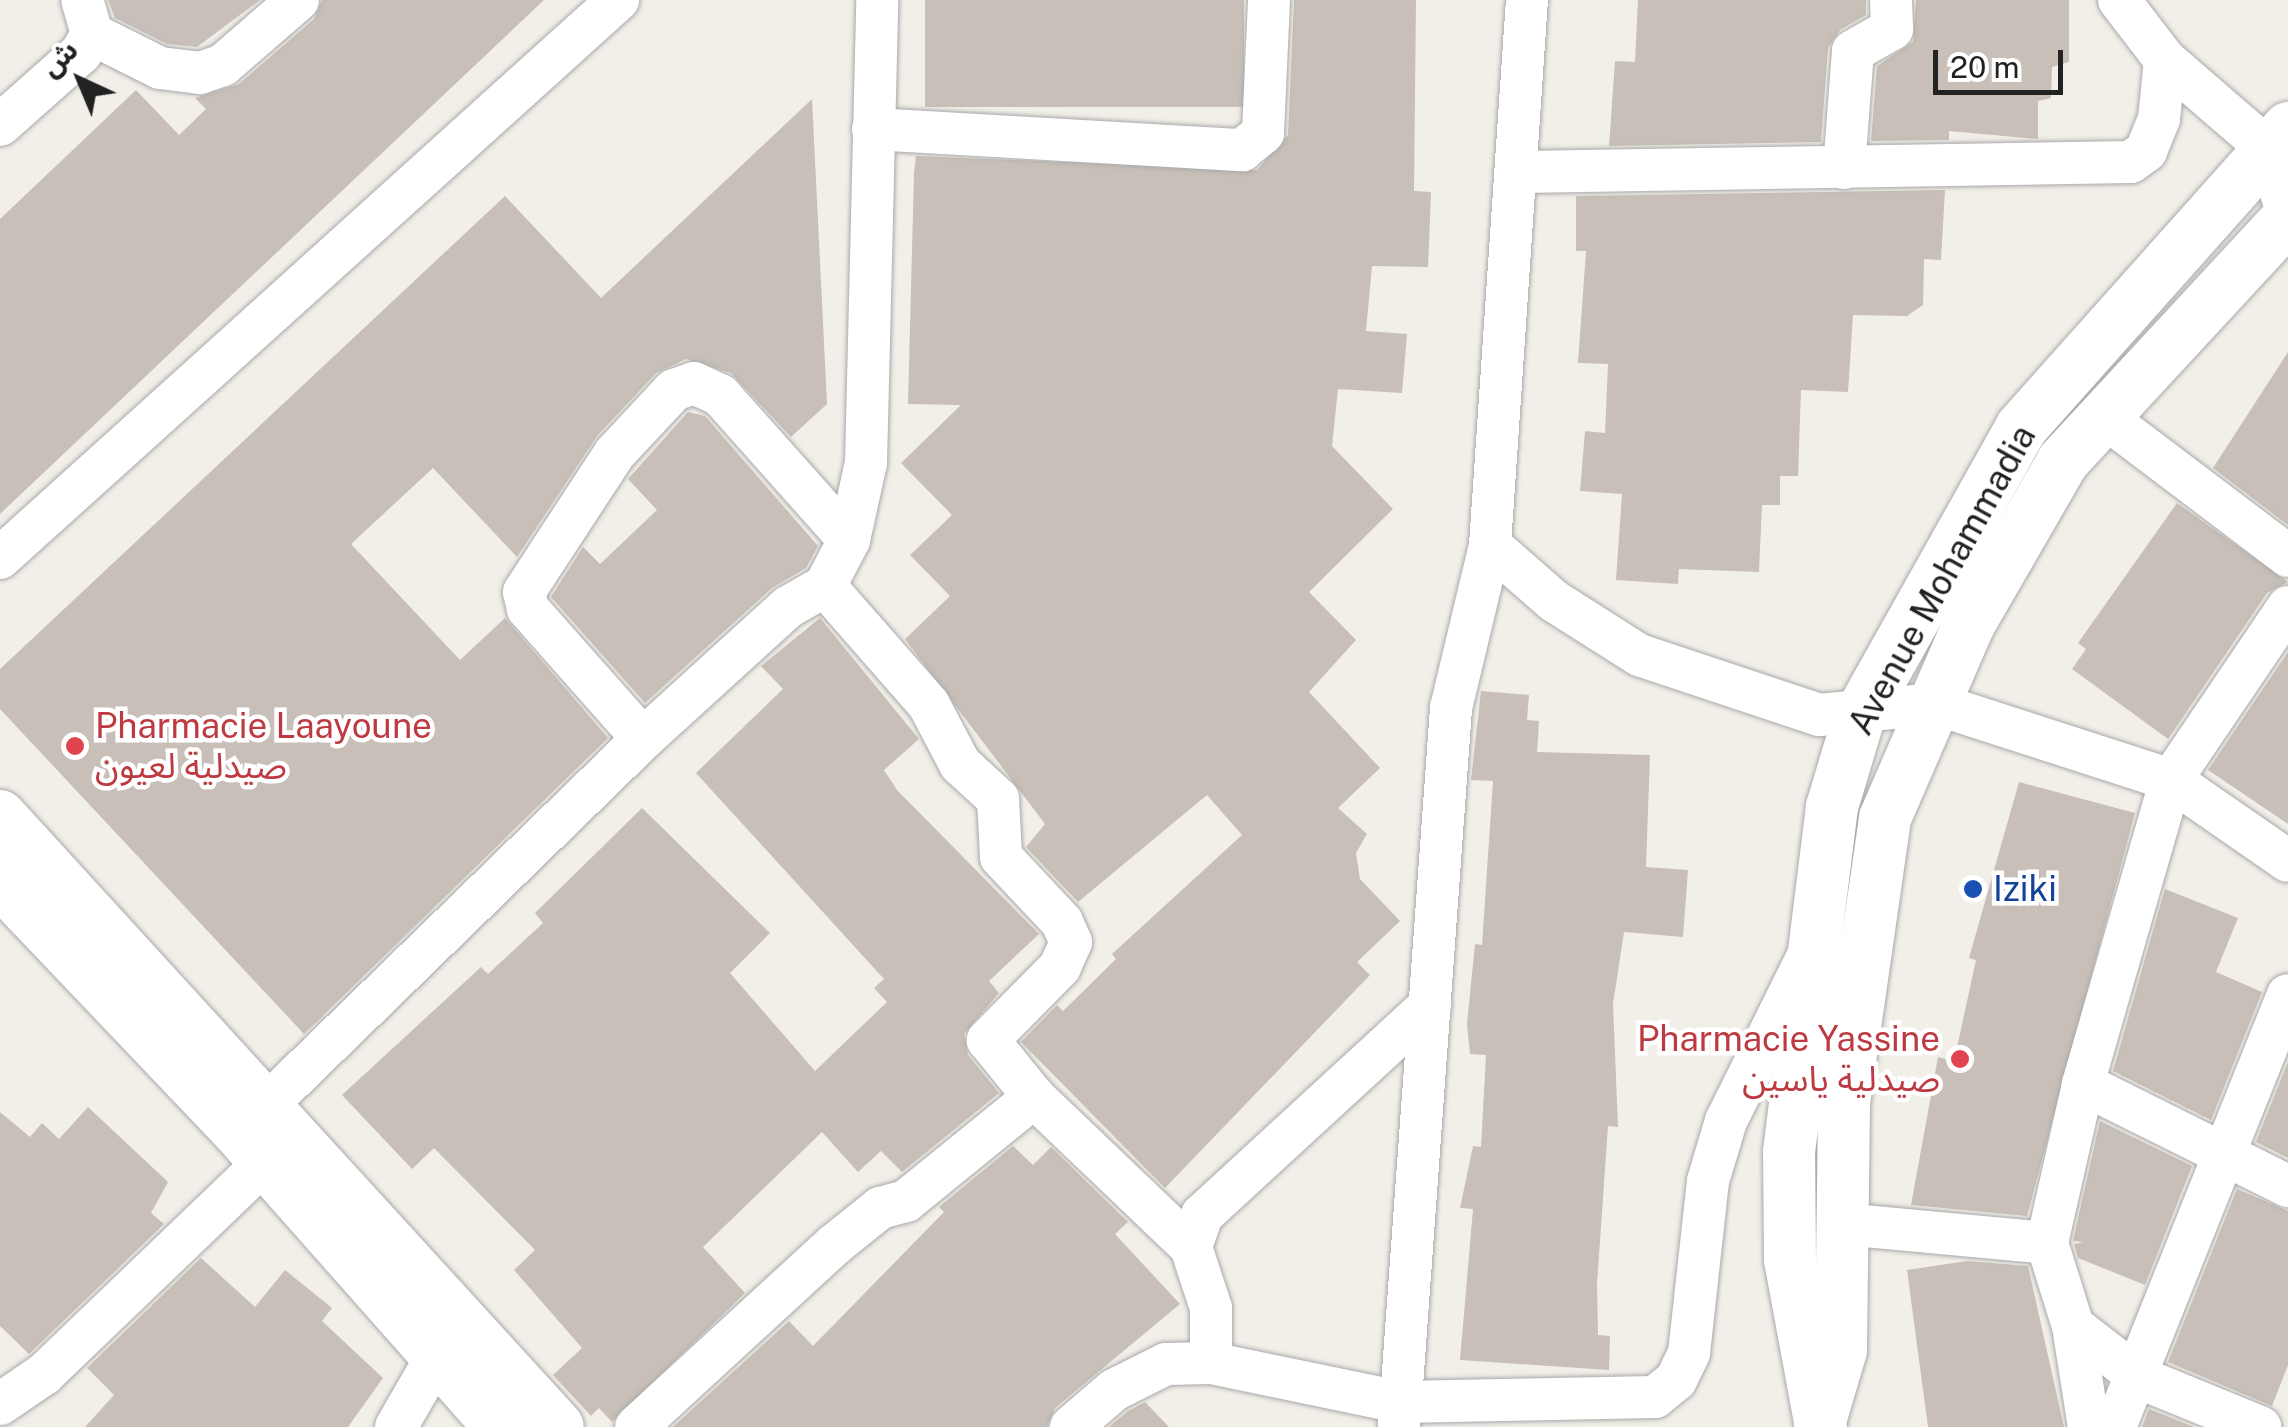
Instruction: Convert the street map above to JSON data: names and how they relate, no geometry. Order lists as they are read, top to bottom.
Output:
{
  "streets": {
    "street": ["Avenue Mohammadia"]
  },
  "places": ["Pharmacie Laayoune صيدلية لعيون", "Iziki", "Pharmacie Yassine صيدلية ياسين"],
  "scale_bar": "20 m",
  "north": "top left"
}
